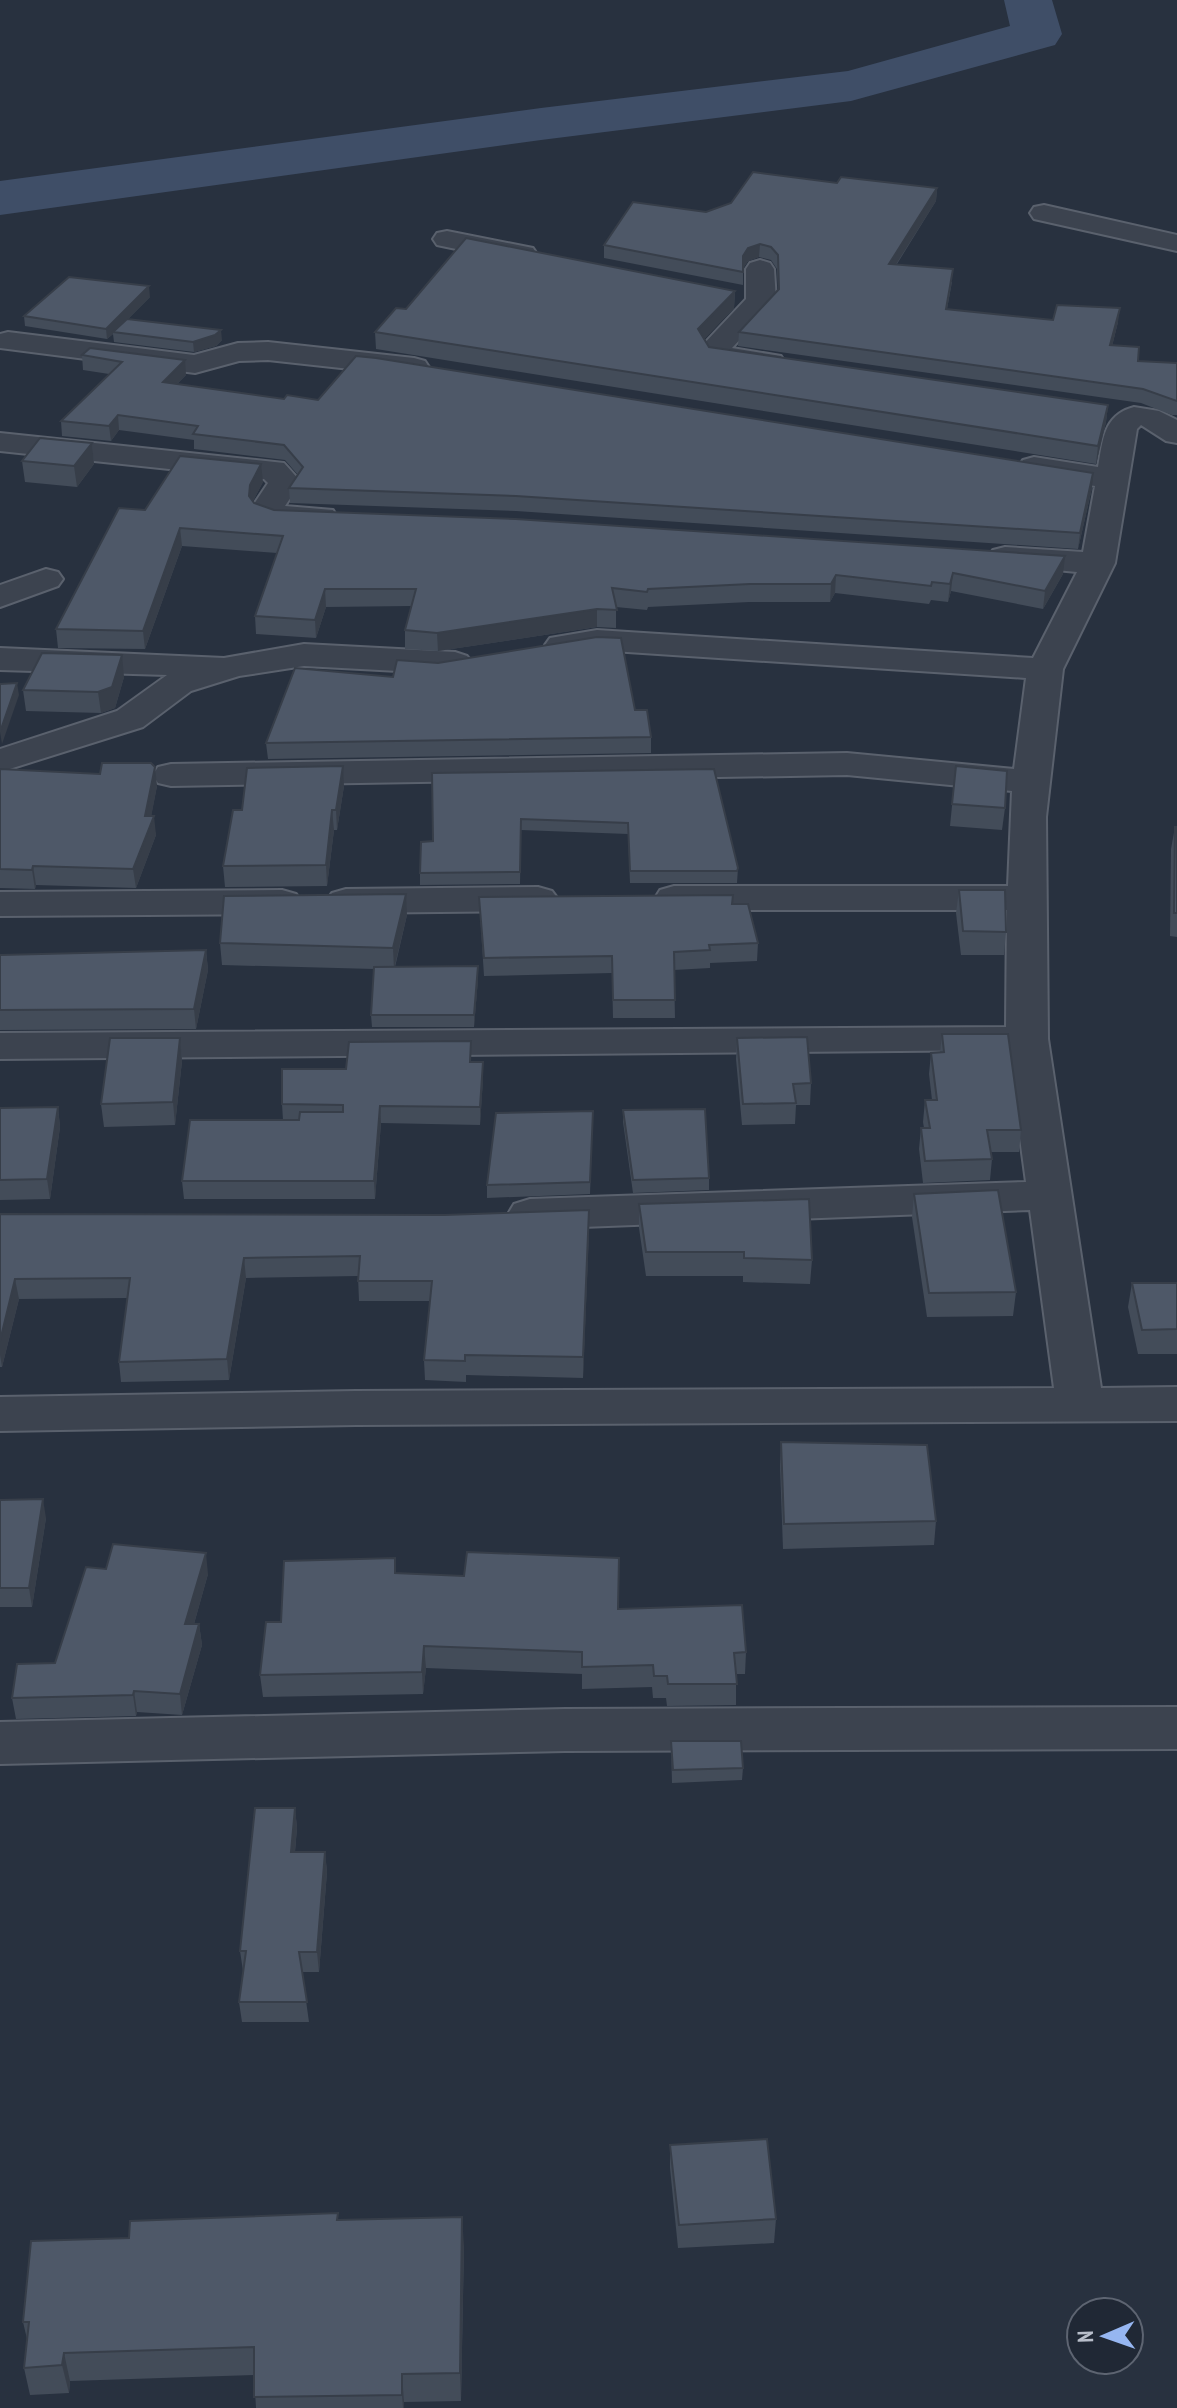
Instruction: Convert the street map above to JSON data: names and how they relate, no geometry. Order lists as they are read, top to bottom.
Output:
{
  "north": "left"
}
